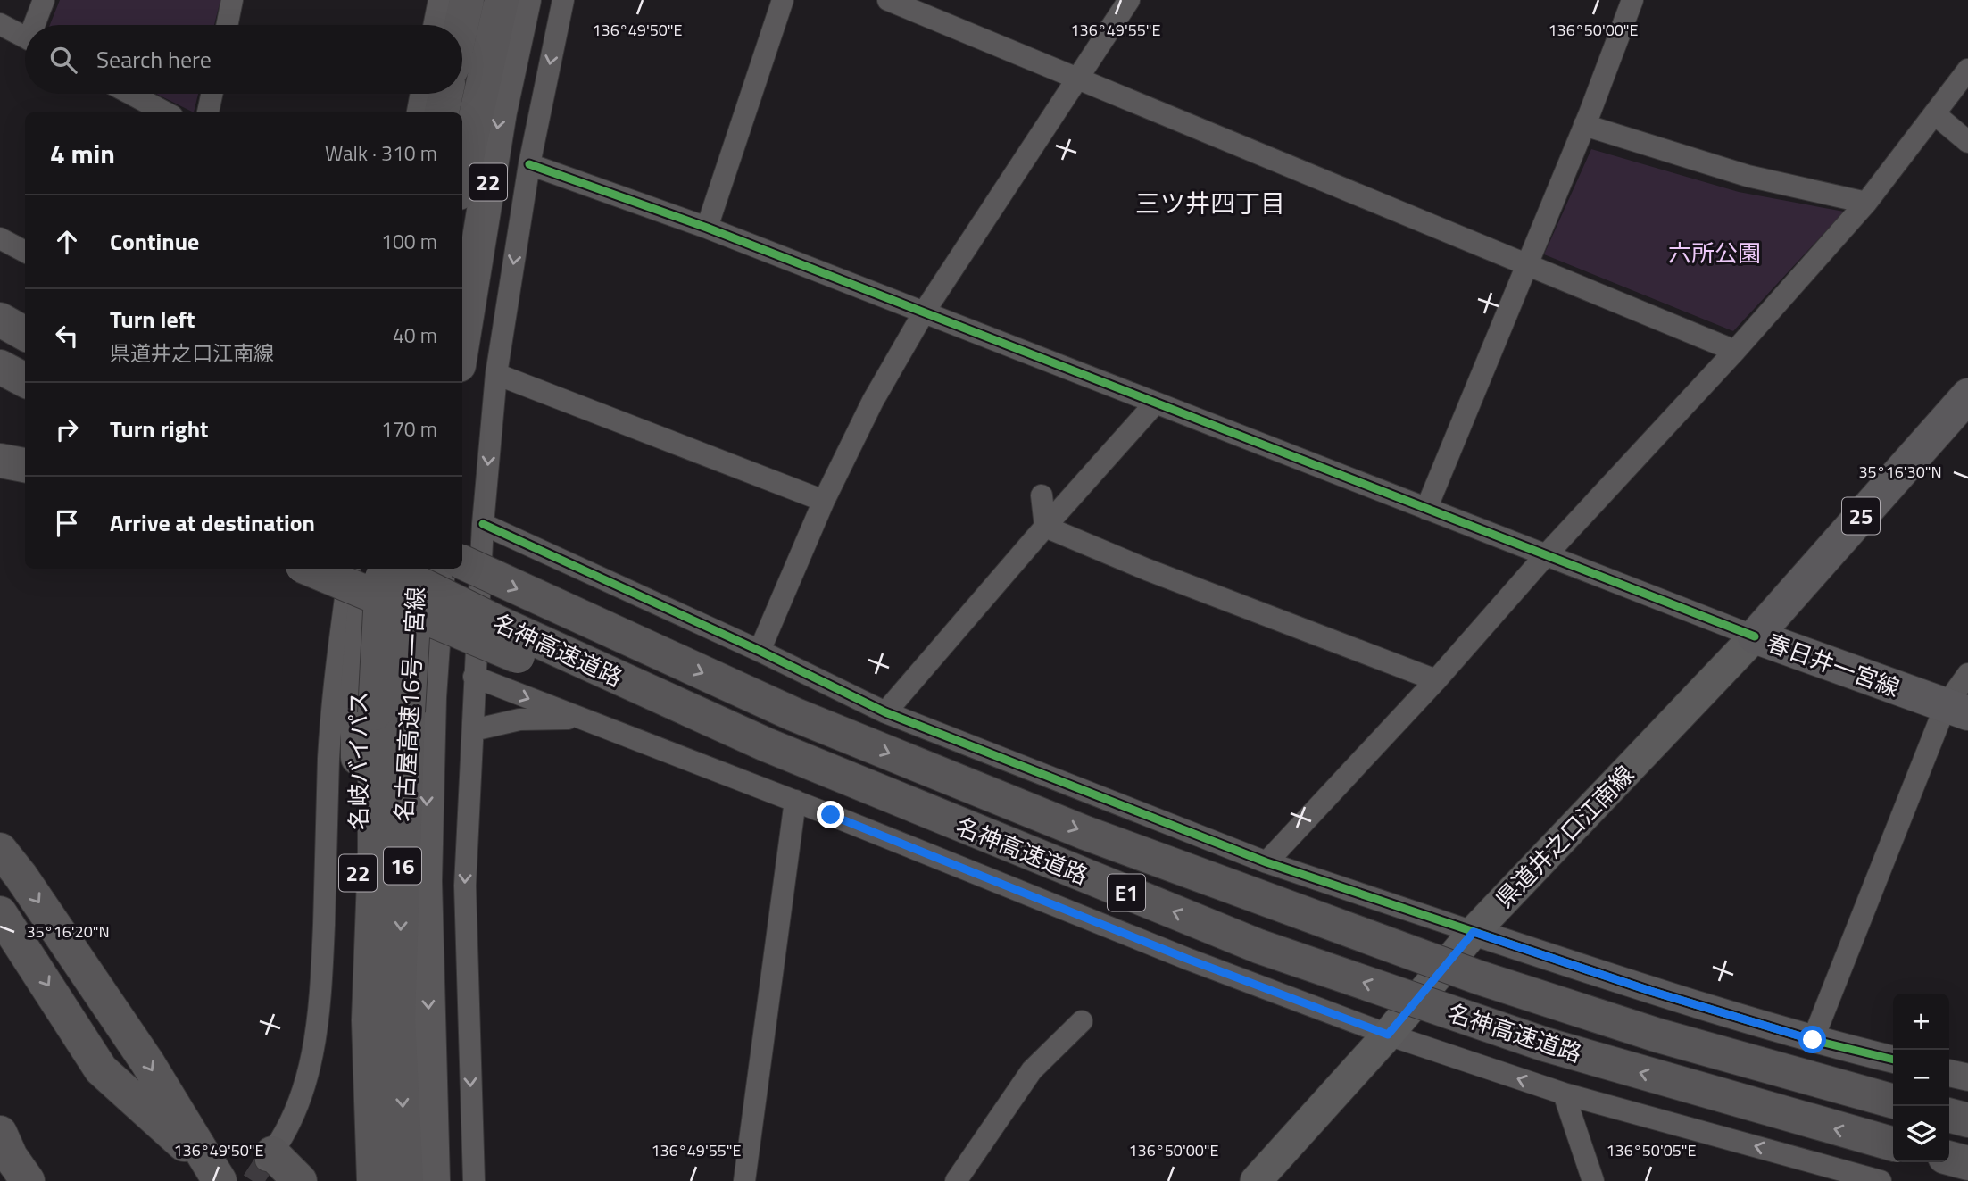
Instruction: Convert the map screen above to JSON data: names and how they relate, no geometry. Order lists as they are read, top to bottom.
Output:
{
  "streets": {
    "highway": [
      "22",
      "名神高速道路",
      "名古屋高速16号一宮線",
      "名岐バイパス",
      "16",
      "E1"
    ],
    "main road": ["25", "春日井一宮線", "県道井之口江南線"]
  },
  "crossings": [
    ["春日井一宮線", "県道井之口江南線"]
  ],
  "districts": ["三ツ井四丁目"],
  "parks": ["六所公園"],
  "page": {
    "search": "Search here",
    "heading": ["4 min", "Walk · 310 m"],
    "list": [
      ["Continue", "100 m"],
      ["Turn left", "県道井之口江南線", "40 m"],
      ["Turn right", "170 m"],
      "Arrive at destination"
    ],
    "map_buttons": ["+", "−"]
  },
  "coordinates": [
    "136°49'50\"E",
    "136°49'55\"E",
    "136°50'00\"E",
    "35°16'30\"N",
    "35°16'20\"N",
    "136°50'05\"E"
  ]
}
